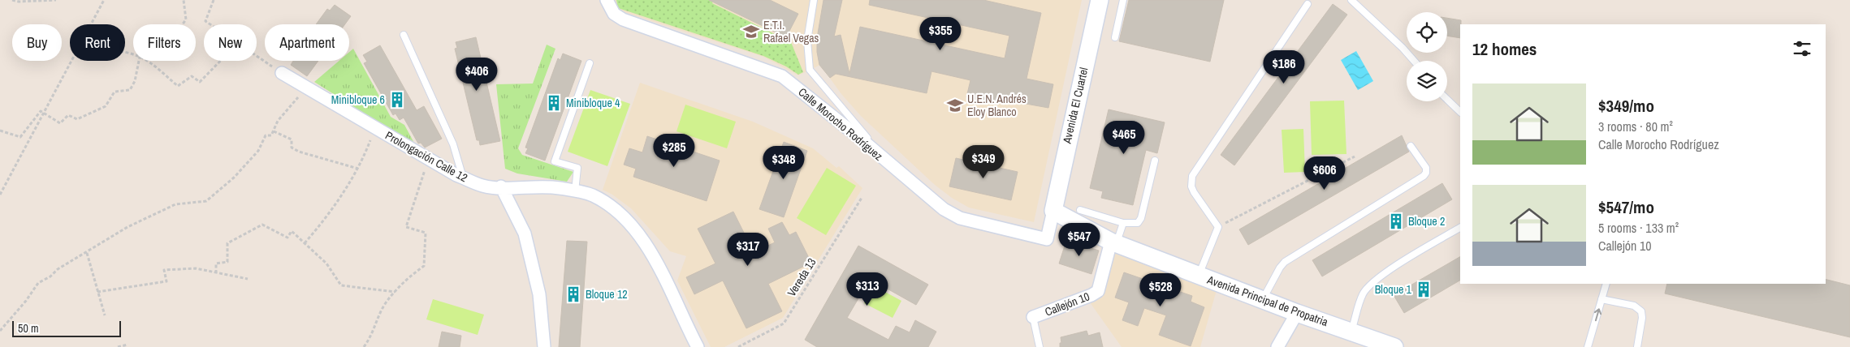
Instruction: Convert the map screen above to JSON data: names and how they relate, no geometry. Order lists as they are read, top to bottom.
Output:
{
  "streets": {
    "main road": ["Avenida El Cuartel", "Avenida Principal de Propatria"],
    "street": ["Calle Morocho Rodríguez", "Prolongación Calle 12", "Callejón 10"],
    "path": ["Vereda 13"]
  },
  "crossings": [
    ["Avenida El Cuartel", "Calle Morocho Rodríguez"],
    ["Avenida El Cuartel", "Avenida Principal de Propatria"],
    ["Calle Morocho Rodríguez", "Avenida Principal de Propatria"],
    ["Avenida Principal de Propatria", "Callejón 10"]
  ],
  "places": {
    "school or university": ["E.T.I. Rafael Vegas", "U.E.N. Andrés Eloy Blanco"],
    "building": [
      "Minibloque 6",
      "Minibloque 4",
      "Bloque 2",
      "Bloque 1",
      "Bloque 12"
    ]
  },
  "scale_bar": "50 m",
  "page": {
    "price": [
      "$355",
      "$186",
      "$406",
      "$465",
      "$285",
      "$349",
      "$348",
      "$606",
      "$547",
      "$317",
      "$313",
      "$528"
    ],
    "chip": [
      "Buy",
      "Rent",
      "Filters",
      "New",
      "Apartment"
    ],
    "heading": "12 homes",
    "list": [
      {
        "name": "$349/mo",
        "note": "3 rooms · 80 m² · Calle Morocho Rodríguez"
      },
      {
        "name": "$547/mo",
        "note": "5 rooms · 133 m² · Callejón 10"
      }
    ],
    "scale": "50 m"
  }
}
